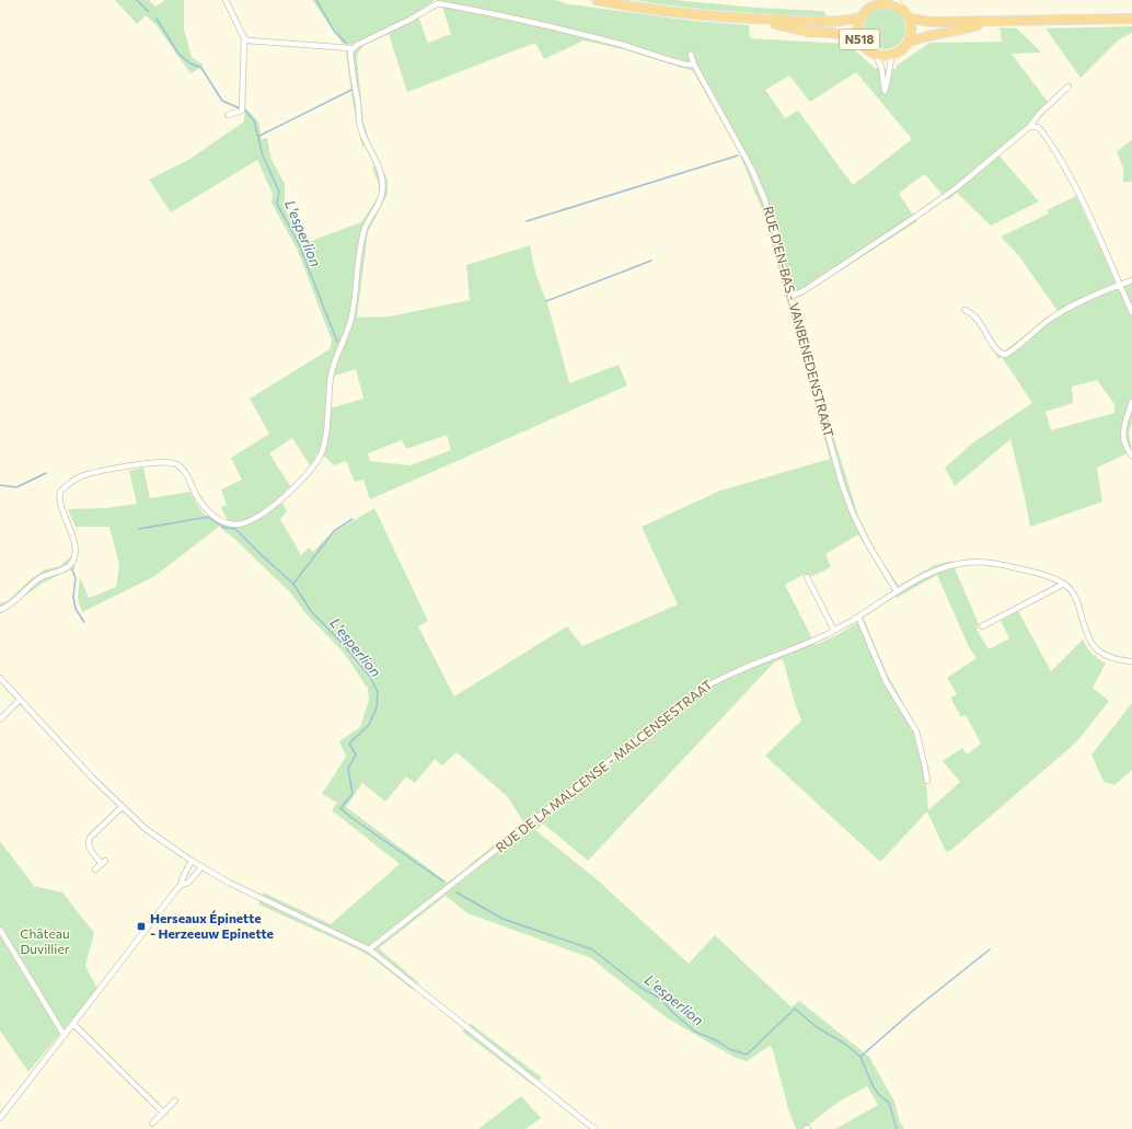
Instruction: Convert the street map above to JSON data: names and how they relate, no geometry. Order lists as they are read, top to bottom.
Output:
{
  "streets": {
    "highway": ["N518"],
    "street": ["RUE D'EN-BAS - VANBENEDENSTRAAT", "RUE DE LA MALCENSE - MALCENSESTRAAT"]
  },
  "crossings": [
    ["RUE D'EN-BAS - VANBENEDENSTRAAT", "RUE DE LA MALCENSE - MALCENSESTRAAT"]
  ],
  "water": ["L'esperlion"],
  "parks": ["Château Duvillier"],
  "places": {
    "transit": ["Herseaux Épinette - Herzeeuw Epinette"]
  }
}
